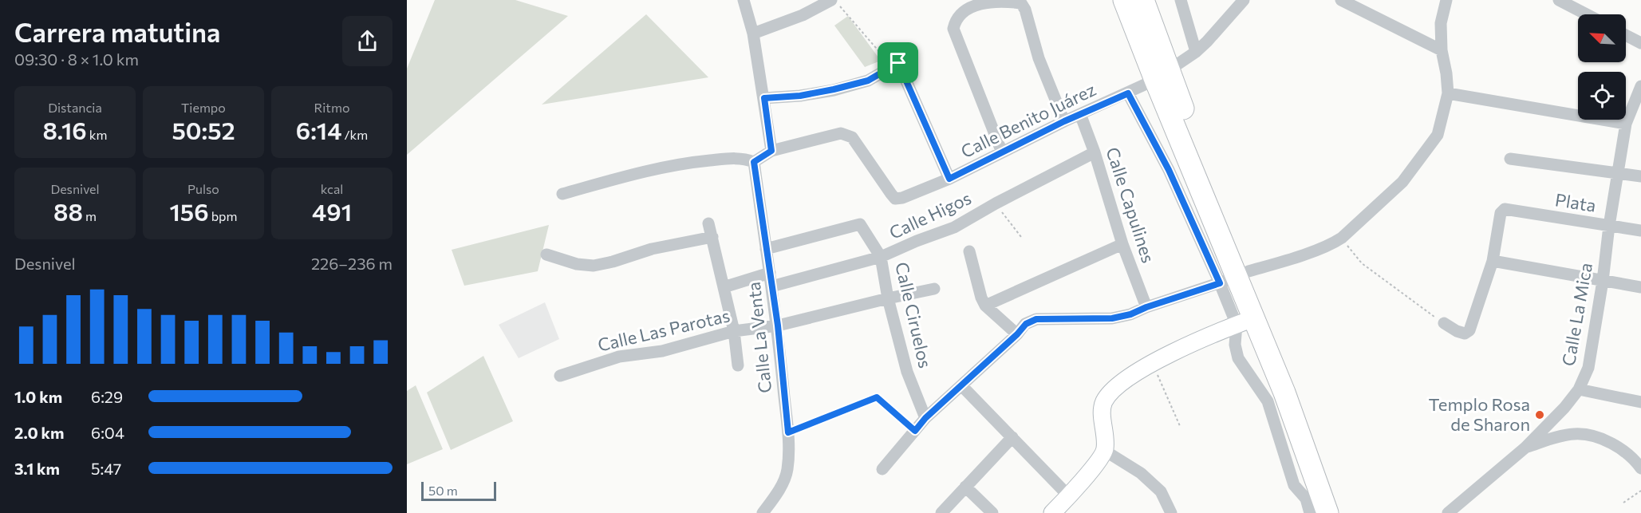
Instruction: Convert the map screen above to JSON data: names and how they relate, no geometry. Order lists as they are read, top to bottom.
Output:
{
  "streets": {
    "street": [
      "Calle Benito Juárez",
      "Plata",
      "Calle Capulines",
      "Calle Higos",
      "Calle La Mica",
      "Calle Ciruelos",
      "Calle Las Parotas",
      "Calle La Venta"
    ]
  },
  "crossings": [
    ["Calle Benito Juárez", "Calle Capulines"],
    ["Calle Benito Juárez", "Calle La Venta"],
    ["Plata", "Calle La Mica"],
    ["Calle Capulines", "Calle Higos"],
    ["Calle Higos", "Calle Ciruelos"],
    ["Calle Higos", "Calle La Venta"],
    ["Calle Ciruelos", "Calle Las Parotas"],
    ["Calle Ciruelos", "Calle La Venta"],
    ["Calle Las Parotas", "Calle La Venta"]
  ],
  "places": ["Templo Rosa de Sharon"],
  "scale_bar": "50 m",
  "north": "top left",
  "page": {
    "heading": ["Carrera matutina", "09:30 · 8 × 1.0 km"],
    "stats": [
      ["Distancia", "8.16 km"],
      ["Tiempo", "50:52"],
      ["Ritmo", "6:14 /km"],
      ["Desnivel", "88 m"],
      ["Pulso", "156 bpm"],
      ["kcal", "491"]
    ],
    "chart": ["Desnivel", "226–236 m"],
    "list": [
      {
        "name": "1.0 km",
        "note": "6:29"
      },
      {
        "name": "2.0 km",
        "note": "6:04"
      },
      {
        "name": "3.1 km",
        "note": "5:47"
      }
    ],
    "scale": "50 m"
  }
}
